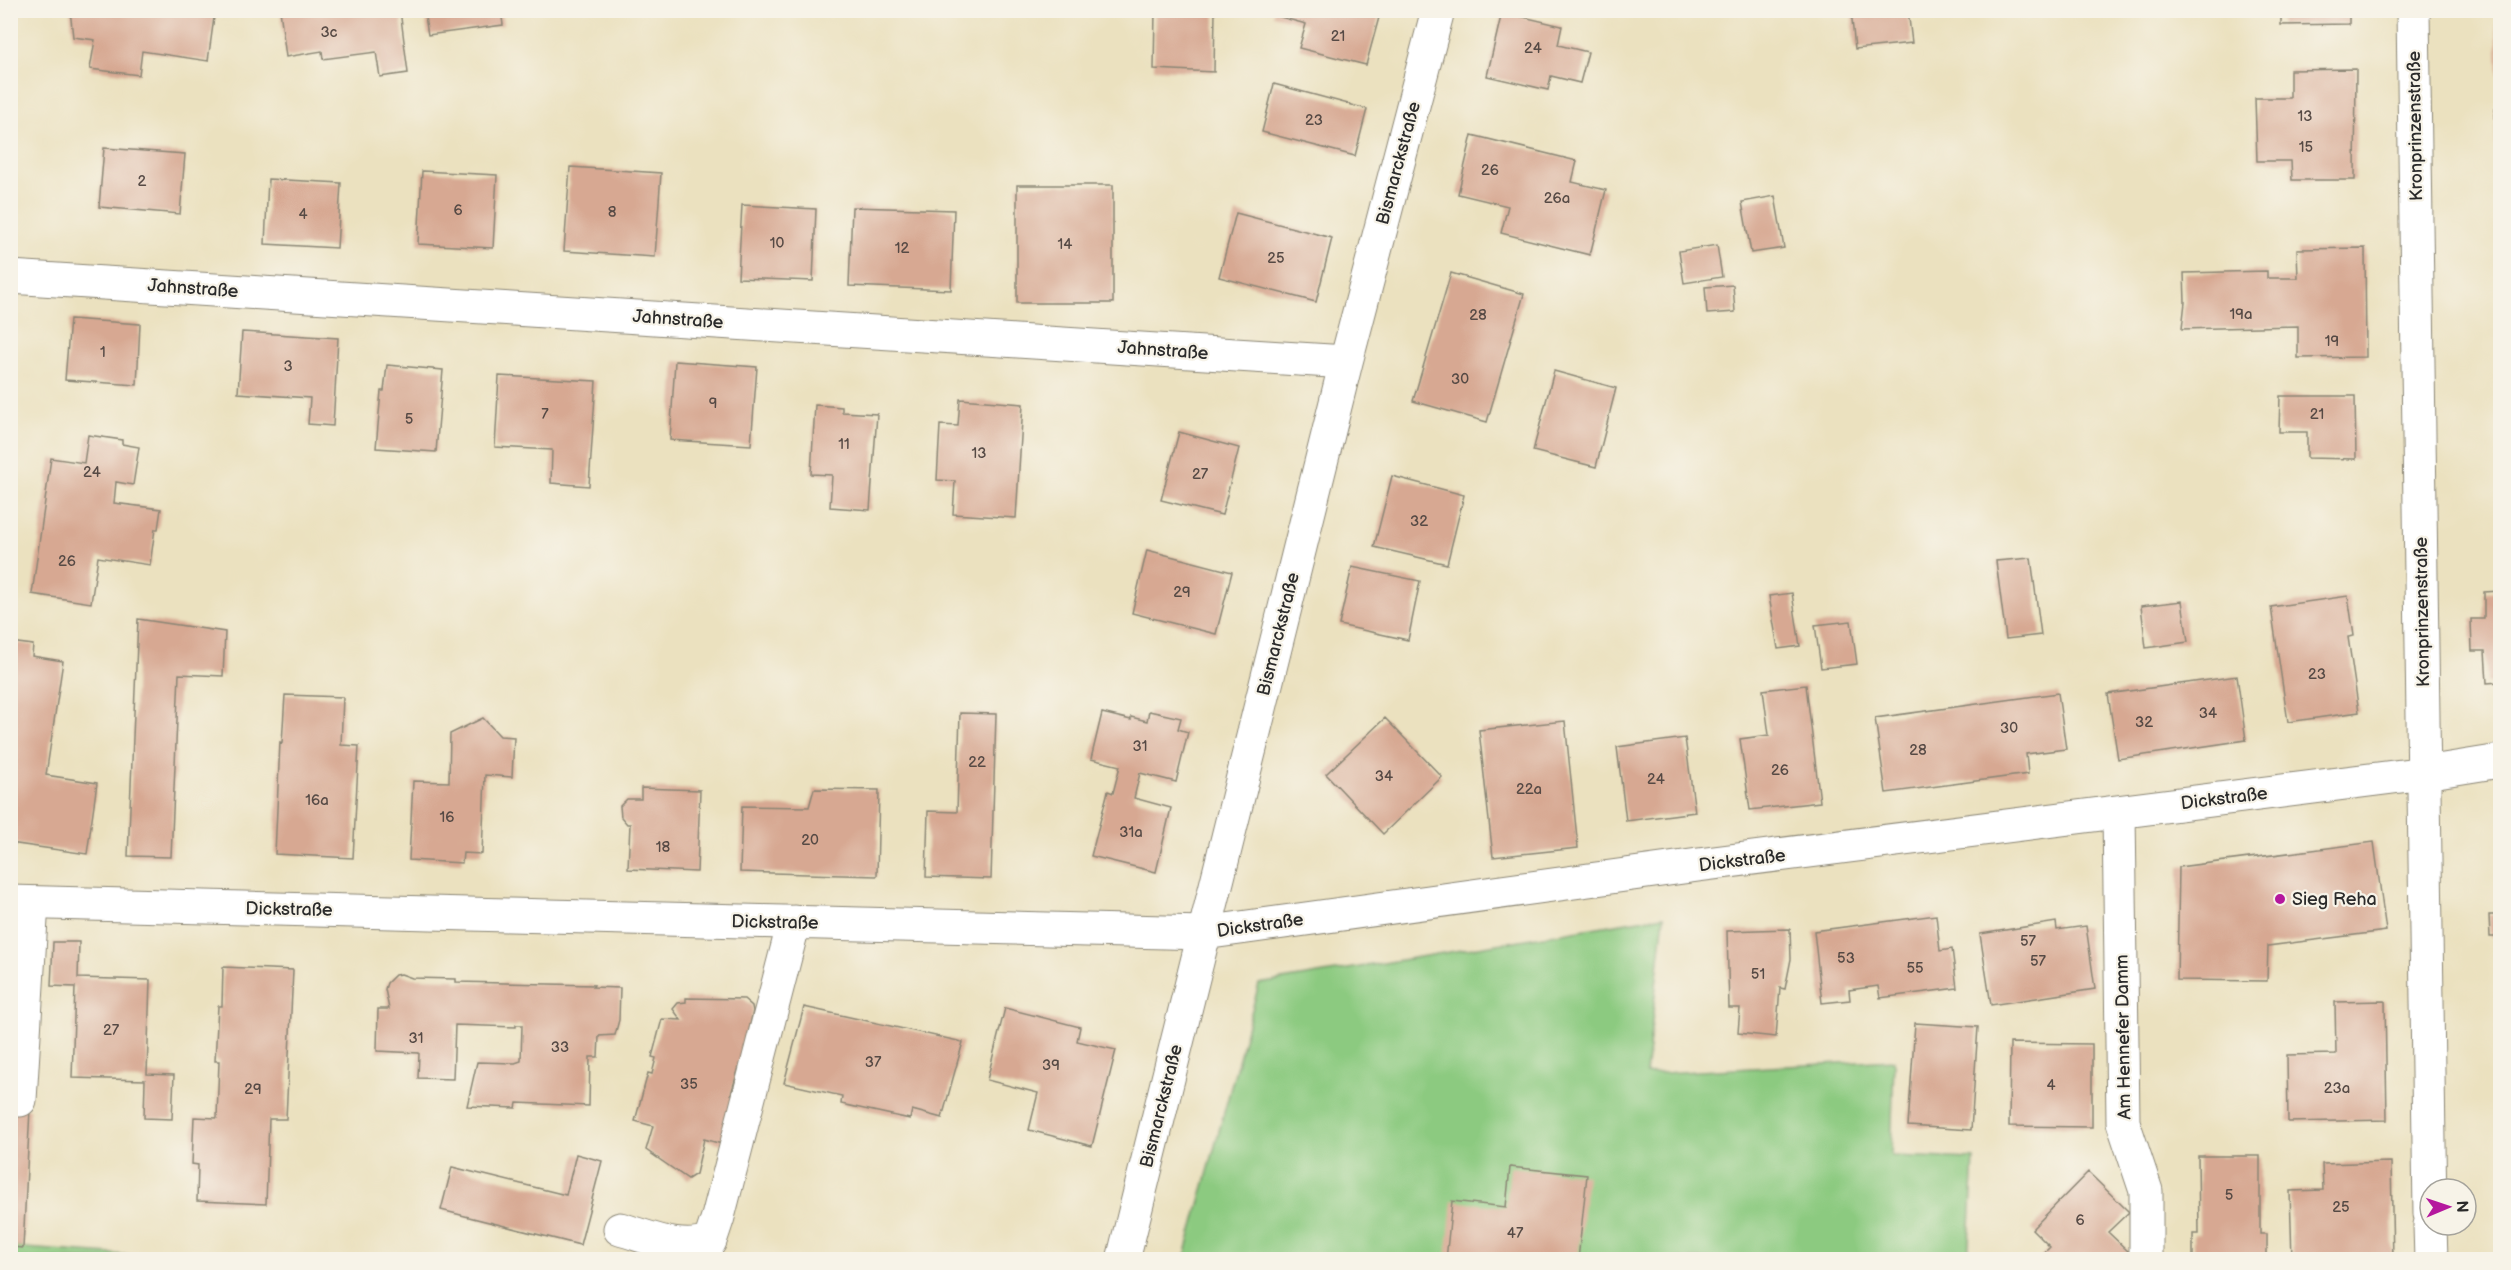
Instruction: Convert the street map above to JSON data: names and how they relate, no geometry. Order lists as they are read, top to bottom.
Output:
{
  "streets": {
    "street": [
      "Kronprinzenstraße",
      "Bismarckstraße",
      "Jahnstraße",
      "Dickstraße",
      "Am Hennefer Damm"
    ]
  },
  "crossings": [
    ["Kronprinzenstraße", "Dickstraße"],
    ["Bismarckstraße", "Jahnstraße"],
    ["Bismarckstraße", "Dickstraße"],
    ["Dickstraße", "Am Hennefer Damm"]
  ],
  "places": ["Sieg Reha"],
  "house_numbers": [
    "3c",
    "21",
    "24",
    "13",
    "23",
    "15",
    "26",
    "2",
    "26a",
    "6",
    "8",
    "4",
    "10",
    "14",
    "12",
    "25",
    "19a",
    "28",
    "19",
    "1",
    "3",
    "30",
    "9",
    "7",
    "21",
    "5",
    "11",
    "13",
    "24",
    "27",
    "32",
    "26",
    "29",
    "23",
    "34",
    "32",
    "30",
    "31",
    "28",
    "22",
    "26",
    "34",
    "24",
    "22a",
    "16a",
    "16",
    "31a",
    "20",
    "18",
    "57",
    "53",
    "57",
    "55",
    "51",
    "27",
    "31",
    "33",
    "37",
    "39",
    "35",
    "4",
    "23a",
    "29",
    "5",
    "25",
    "6",
    "47"
  ],
  "north": "right"
}
